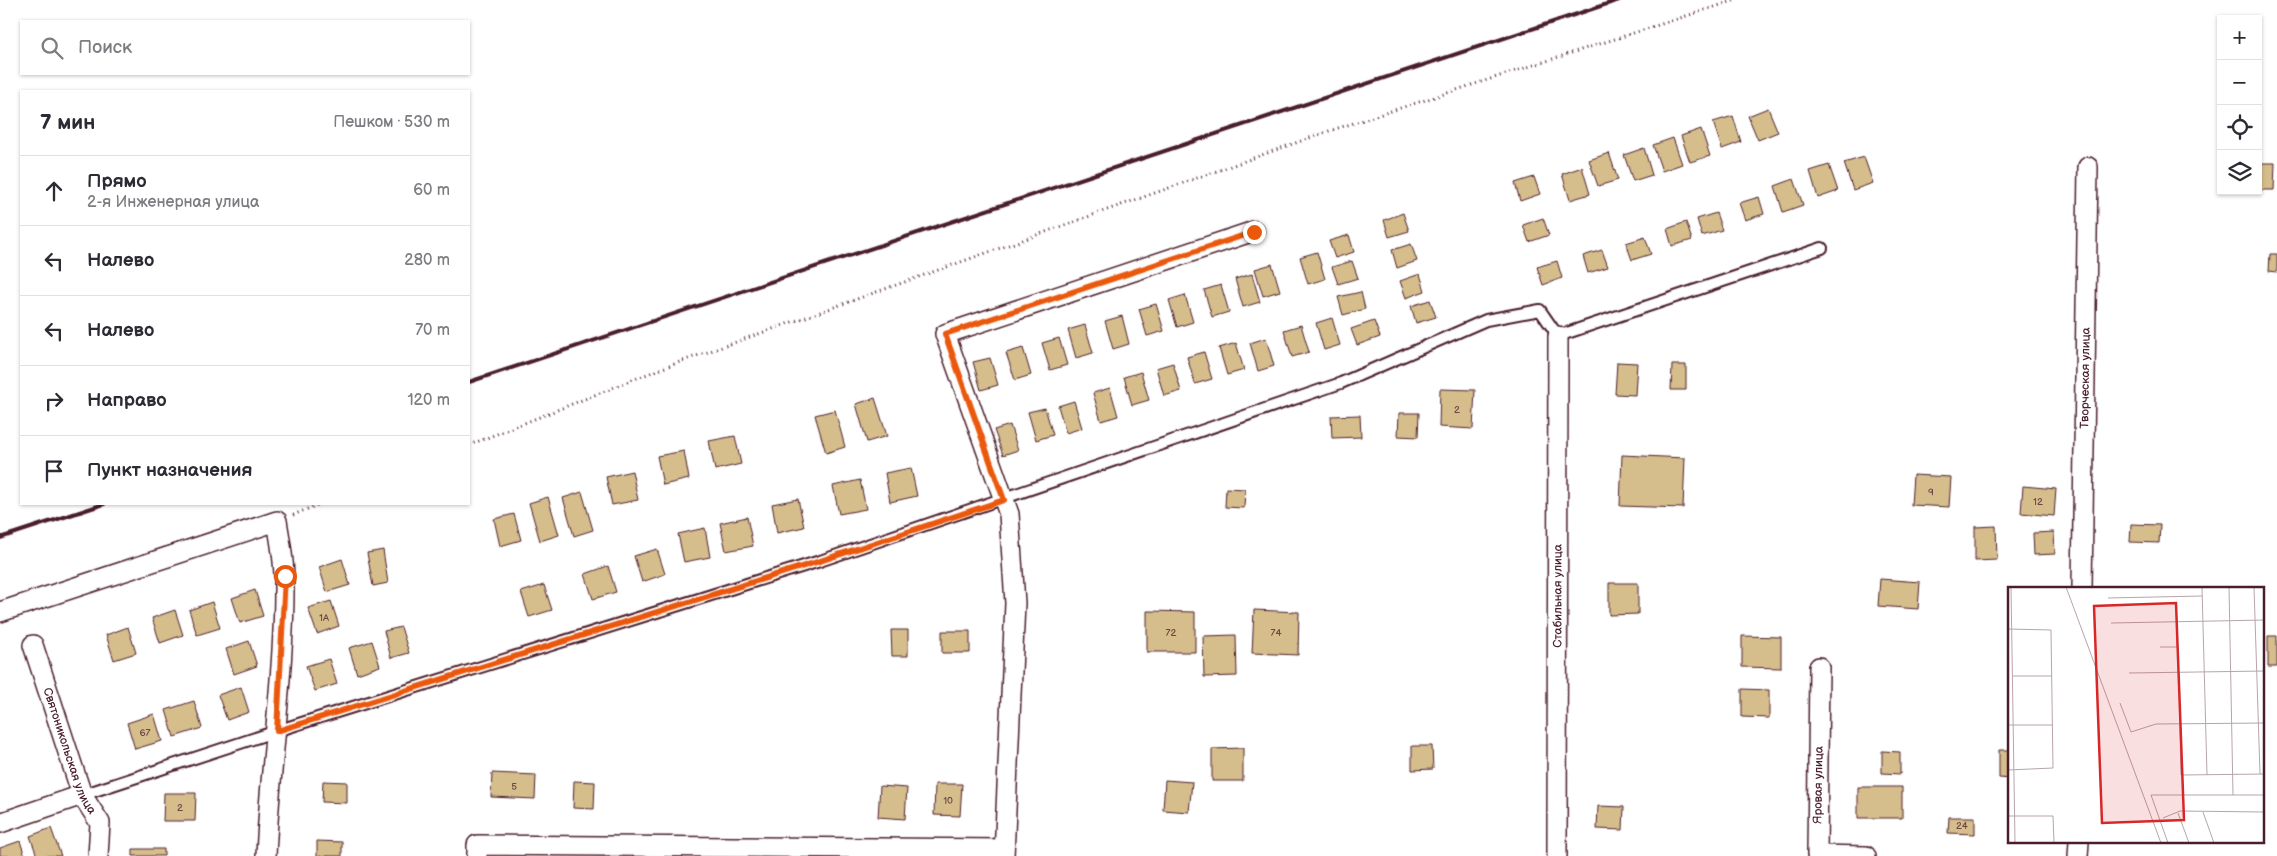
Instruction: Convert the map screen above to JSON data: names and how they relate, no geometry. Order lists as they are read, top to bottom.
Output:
{
  "streets": {
    "street": [
      "Творческая улица",
      "Стабильная улица",
      "Святоникольская улица",
      "Яровая улица"
    ]
  },
  "house_numbers": [
    "2",
    "9",
    "12",
    "1А",
    "72",
    "74",
    "67",
    "5",
    "10",
    "2",
    "24"
  ],
  "page": {
    "map_buttons": ["+", "−"],
    "search": "Поиск",
    "heading": ["7 мин", "Пешком · 530 m"],
    "list": [
      ["Прямо", "2-я Инженерная улица", "60 m"],
      ["Налево", "280 m"],
      ["Налево", "70 m"],
      ["Направо", "120 m"],
      "Пункт назначения"
    ]
  }
}
